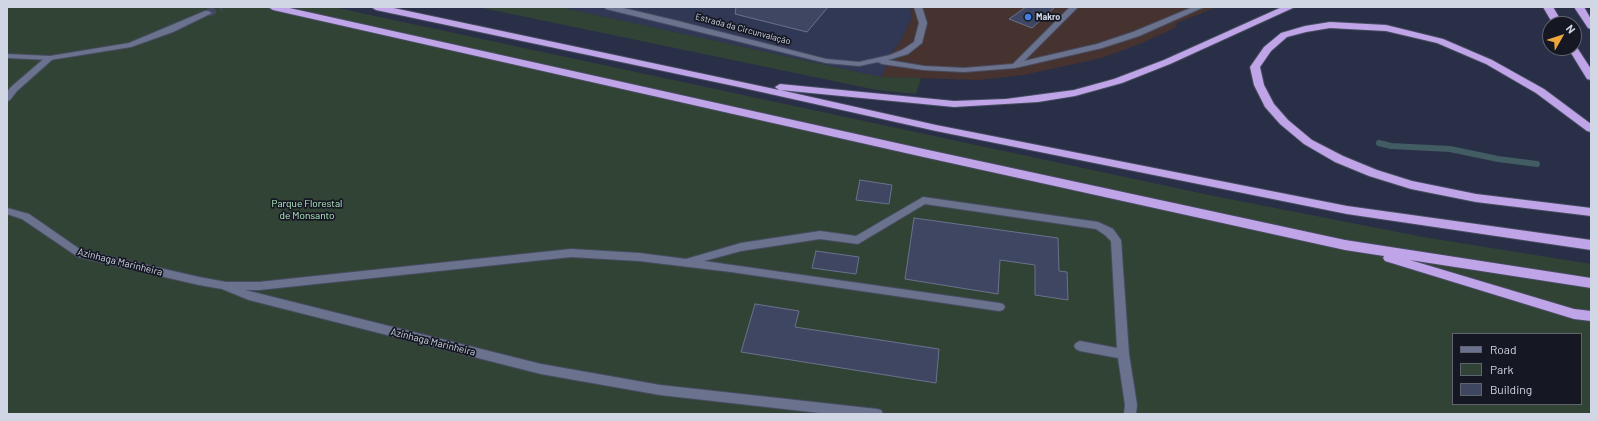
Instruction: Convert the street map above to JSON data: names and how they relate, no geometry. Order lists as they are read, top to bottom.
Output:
{
  "streets": {
    "street": ["Estrada da Circunvalação", "Azinhaga Marinheira"]
  },
  "parks": ["Parque Florestal de Monsanto"],
  "places": ["Makro"],
  "legend": ["Road", "Park", "Building"],
  "north": "top right"
}
